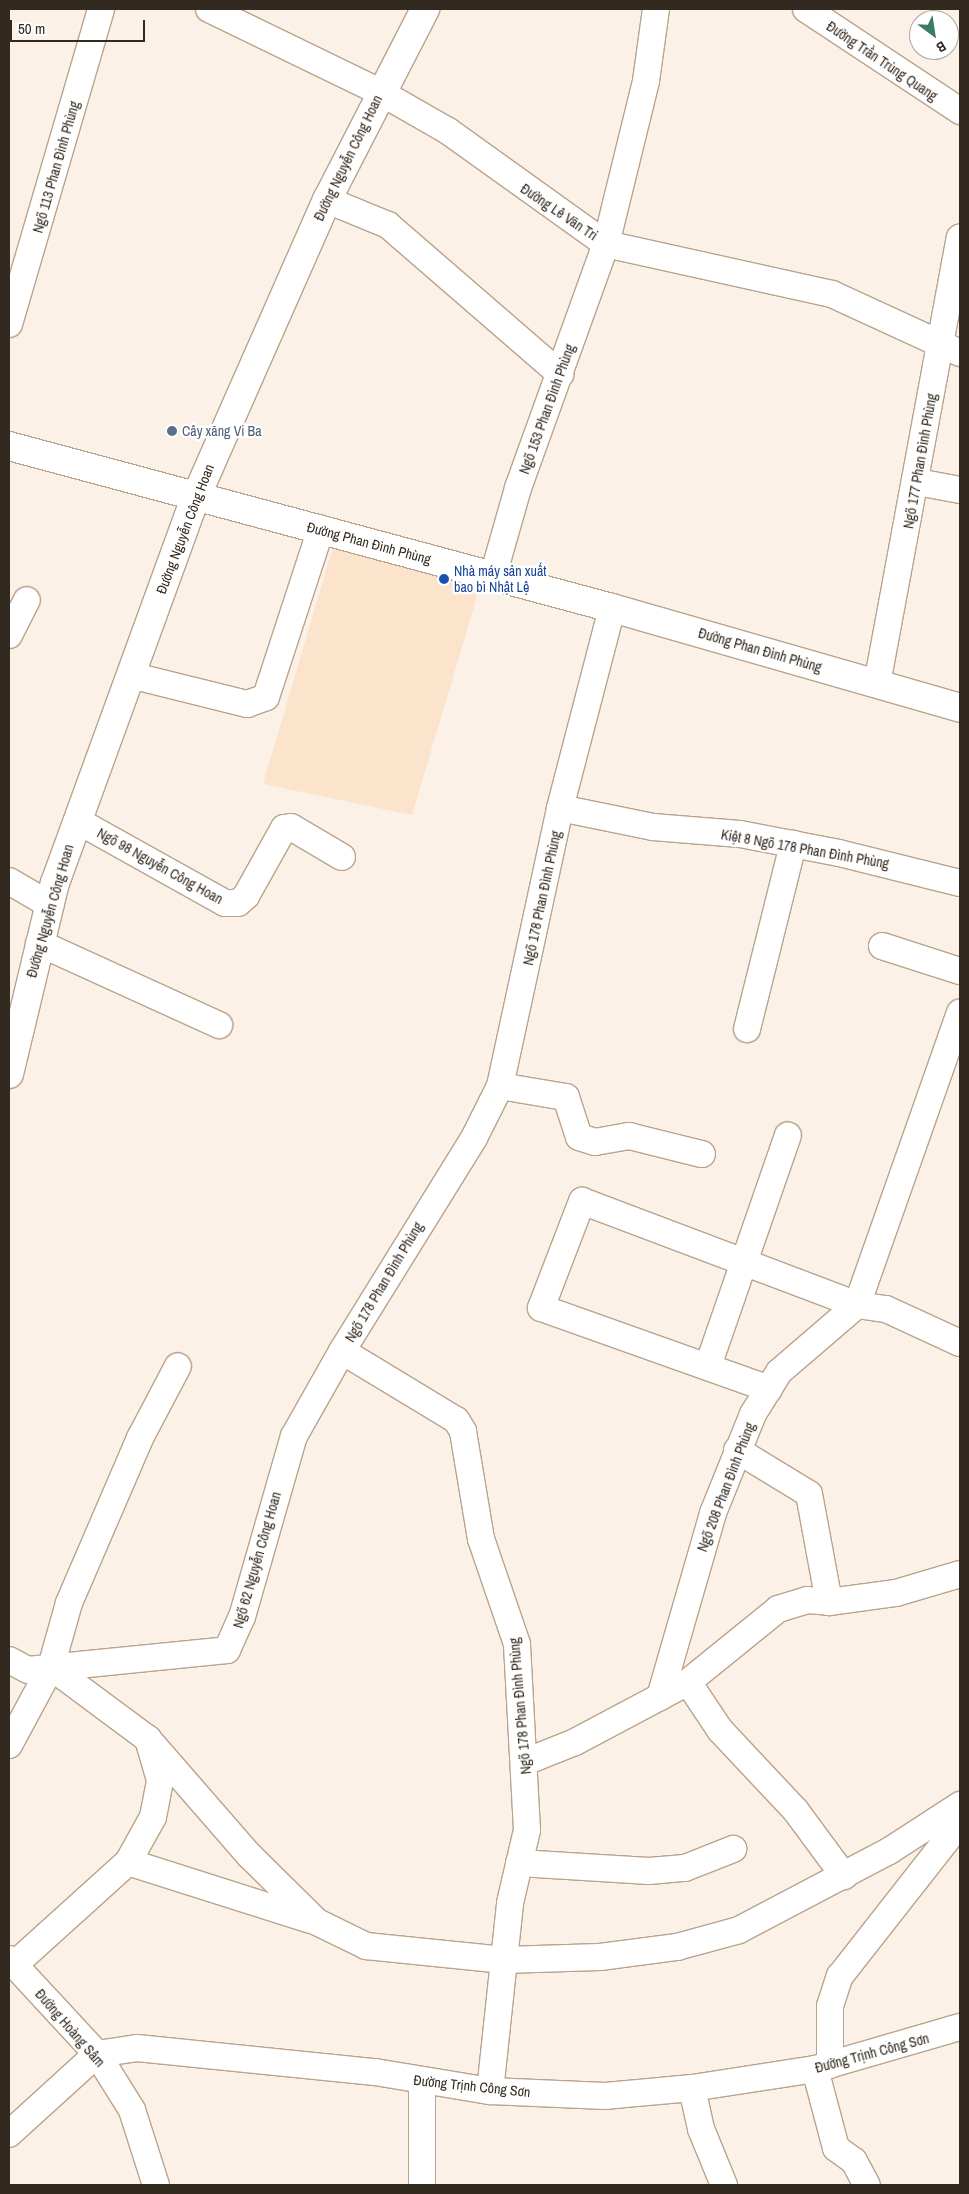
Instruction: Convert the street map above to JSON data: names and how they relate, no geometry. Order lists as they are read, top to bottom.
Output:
{
  "streets": {
    "main road": ["Đường Nguyễn Công Hoan", "Đường Phan Đình Phùng"],
    "street": [
      "Đường Trần Trùng Quang",
      "Ngõ 113 Phan Đình Phùng",
      "Đường Lê Văn Tri",
      "Ngõ 153 Phan Đình Phùng",
      "Ngõ 177 Phan Đình Phùng",
      "Kiệt 8 Ngõ 178 Phan Đình Phùng",
      "Ngõ 98 Nguyễn Công Hoan",
      "Ngõ 178 Phan Đình Phùng",
      "Ngõ 208 Phan Đình Phùng",
      "Ngõ 62 Nguyễn Công Hoan",
      "Đường Hoàng Sâm",
      "Đường Trịnh Công Sơn"
    ]
  },
  "crossings": [
    ["Đường Nguyễn Công Hoan", "Đường Lê Văn Tri"],
    ["Đường Nguyễn Công Hoan", "Đường Phan Đình Phùng"],
    ["Đường Nguyễn Công Hoan", "Ngõ 98 Nguyễn Công Hoan"],
    ["Đường Lê Văn Tri", "Ngõ 153 Phan Đình Phùng"],
    ["Đường Lê Văn Tri", "Ngõ 177 Phan Đình Phùng"],
    ["Ngõ 153 Phan Đình Phùng", "Đường Phan Đình Phùng"],
    ["Ngõ 177 Phan Đình Phùng", "Đường Phan Đình Phùng"],
    ["Đường Phan Đình Phùng", "Ngõ 178 Phan Đình Phùng"],
    ["Kiệt 8 Ngõ 178 Phan Đình Phùng", "Ngõ 178 Phan Đình Phùng"],
    ["Ngõ 178 Phan Đình Phùng", "Ngõ 62 Nguyễn Công Hoan"],
    ["Ngõ 178 Phan Đình Phùng", "Đường Trịnh Công Sơn"],
    ["Đường Hoàng Sâm", "Đường Trịnh Công Sơn"]
  ],
  "places": ["Cây xăng Vi Ba", "Nhà máy sản xuất bao bì Nhật Lệ"],
  "scale_bar": "50 m",
  "north": "bottom right"
}
